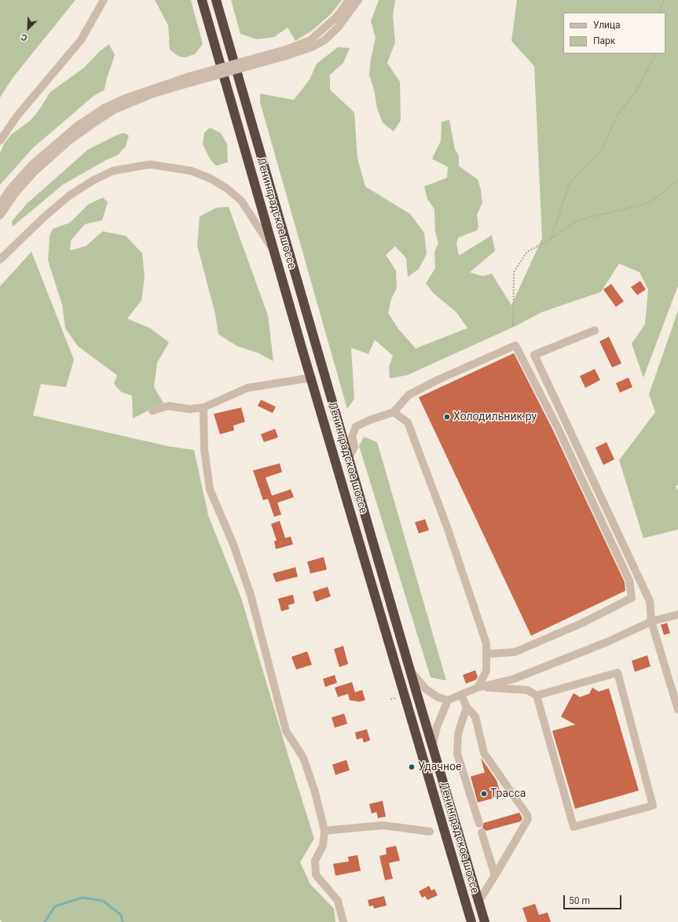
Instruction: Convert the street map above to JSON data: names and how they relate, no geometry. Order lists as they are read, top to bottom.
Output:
{
  "streets": {
    "highway": ["Ленинградское шоссе"]
  },
  "places": ["Холодильник.ру", "Удачное", "Трасса"],
  "legend": ["Улица", "Парк"],
  "scale_bar": "50 m",
  "north": "bottom left"
}
